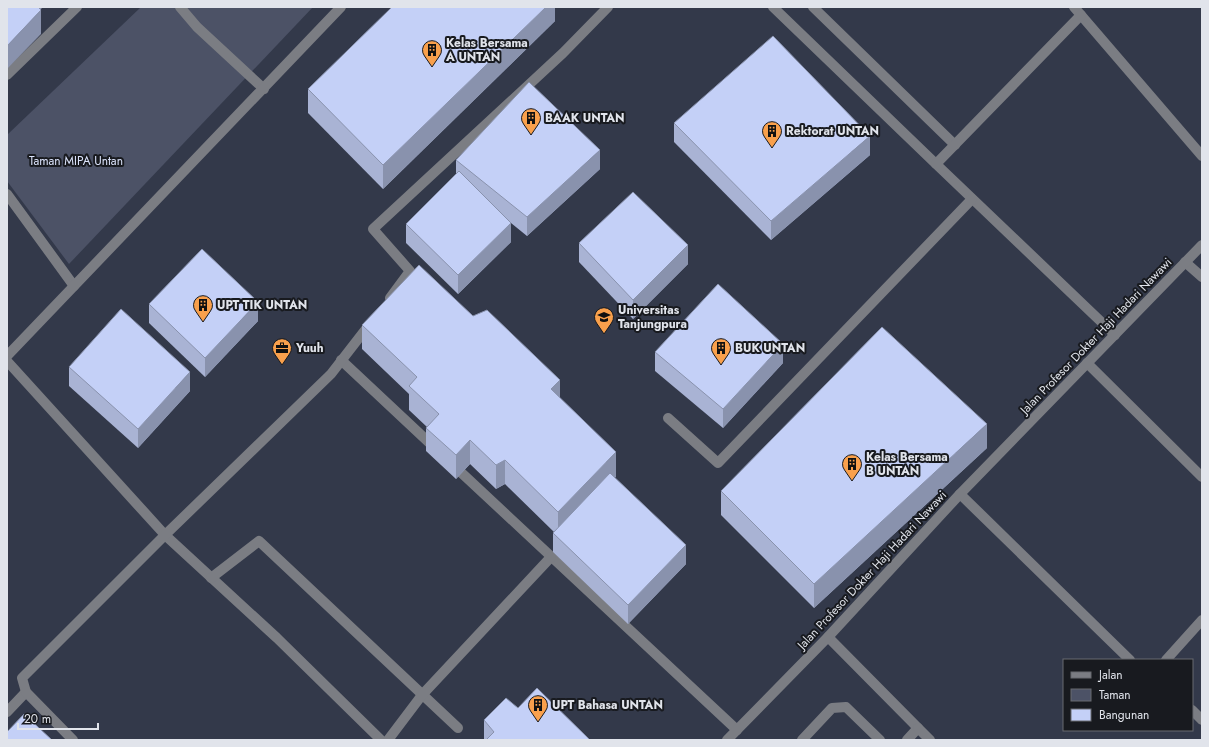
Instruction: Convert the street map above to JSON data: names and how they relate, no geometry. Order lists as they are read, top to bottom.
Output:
{
  "streets": {
    "lane": ["Jalan Profesor Dokter Haji Hadari Nawawi"]
  },
  "parks": ["Taman MIPA Untan"],
  "places": {
    "building": [
      "Kelas Bersama A UNTAN",
      "BAAK UNTAN",
      "Rektorat UNTAN",
      "UPT TIK UNTAN",
      "BUK UNTAN",
      "Kelas Bersama B UNTAN",
      "UPT Bahasa UNTAN"
    ],
    "school or university": ["Universitas Tanjungpura"],
    "office": ["Yuuh"]
  },
  "legend": ["Jalan", "Taman", "Bangunan"],
  "scale_bar": "20 m"
}
